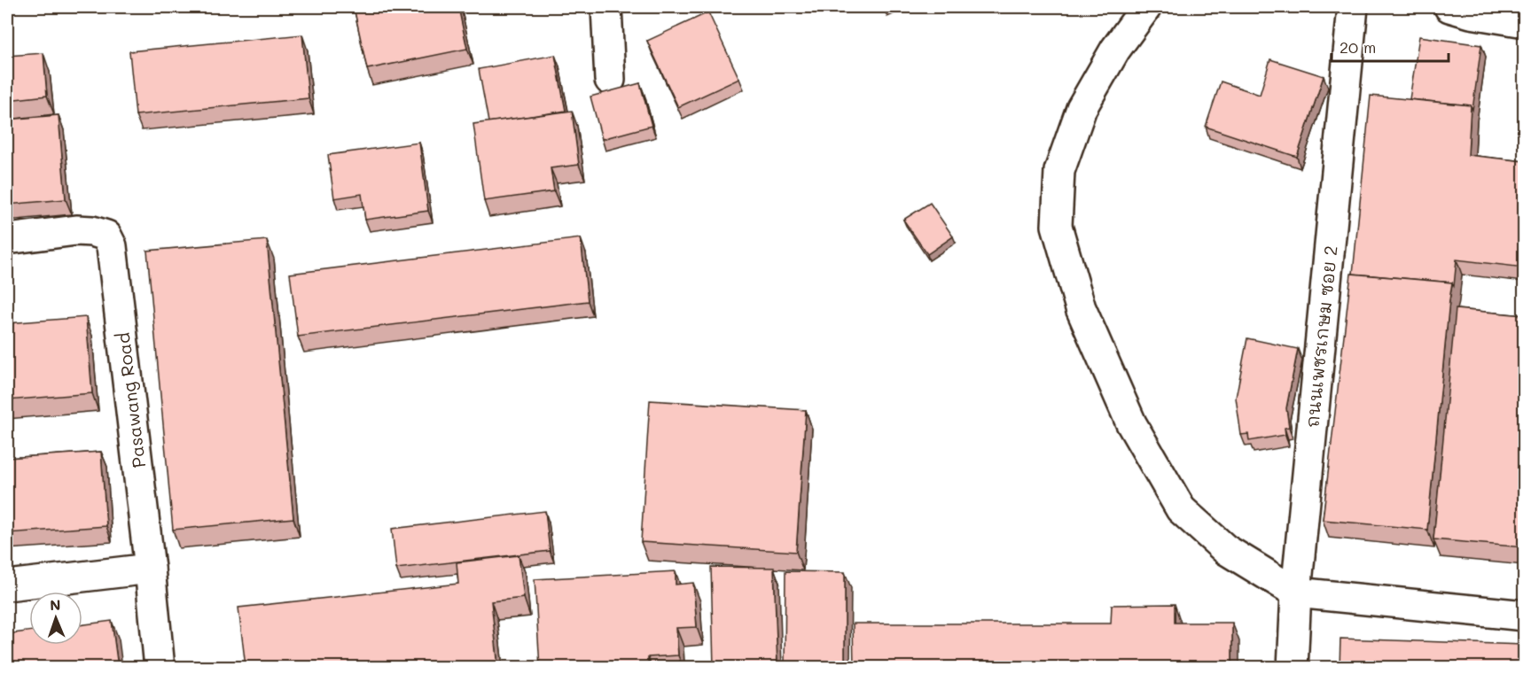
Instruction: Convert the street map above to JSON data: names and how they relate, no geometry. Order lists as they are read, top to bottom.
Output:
{
  "streets": {
    "street": ["ถนนเพชรเกษม ซอย 2", "Pasawang Road"]
  },
  "scale_bar": "20 m",
  "north": "top"
}
